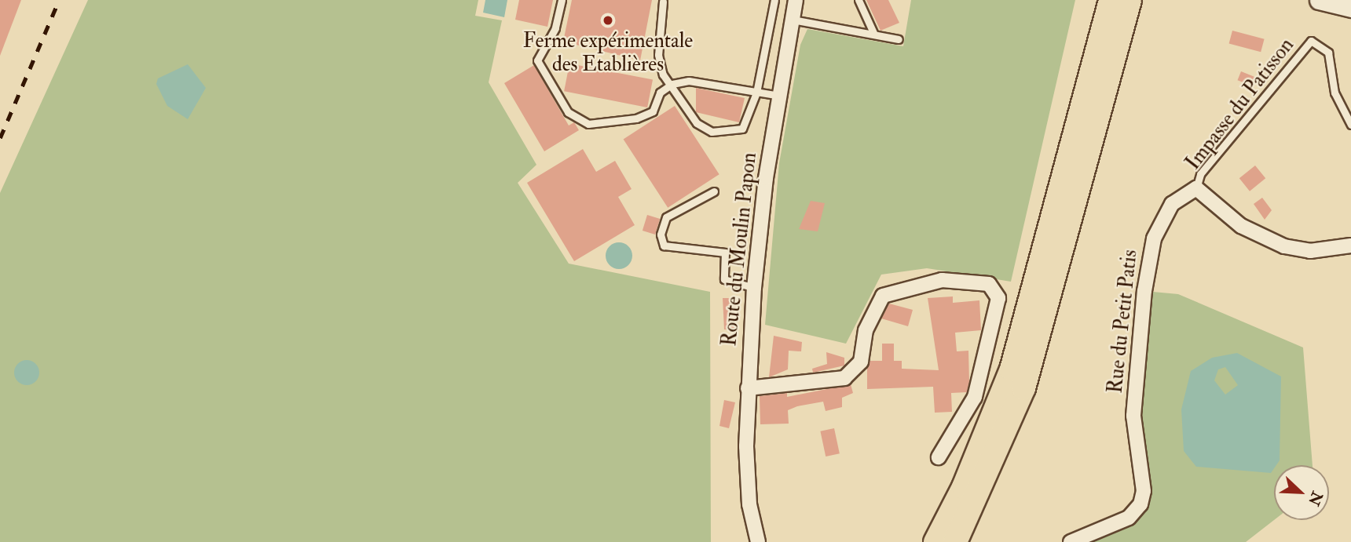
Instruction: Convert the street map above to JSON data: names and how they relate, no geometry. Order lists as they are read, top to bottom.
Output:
{
  "streets": {
    "street": ["Route du Moulin Papon", "Rue du Petit Patis"],
    "lane": ["Impasse du Patisson"]
  },
  "crossings": [
    ["Impasse du Patisson", "Rue du Petit Patis"]
  ],
  "places": ["Ferme expérimentale des Etablières"],
  "north": "bottom right"
}
